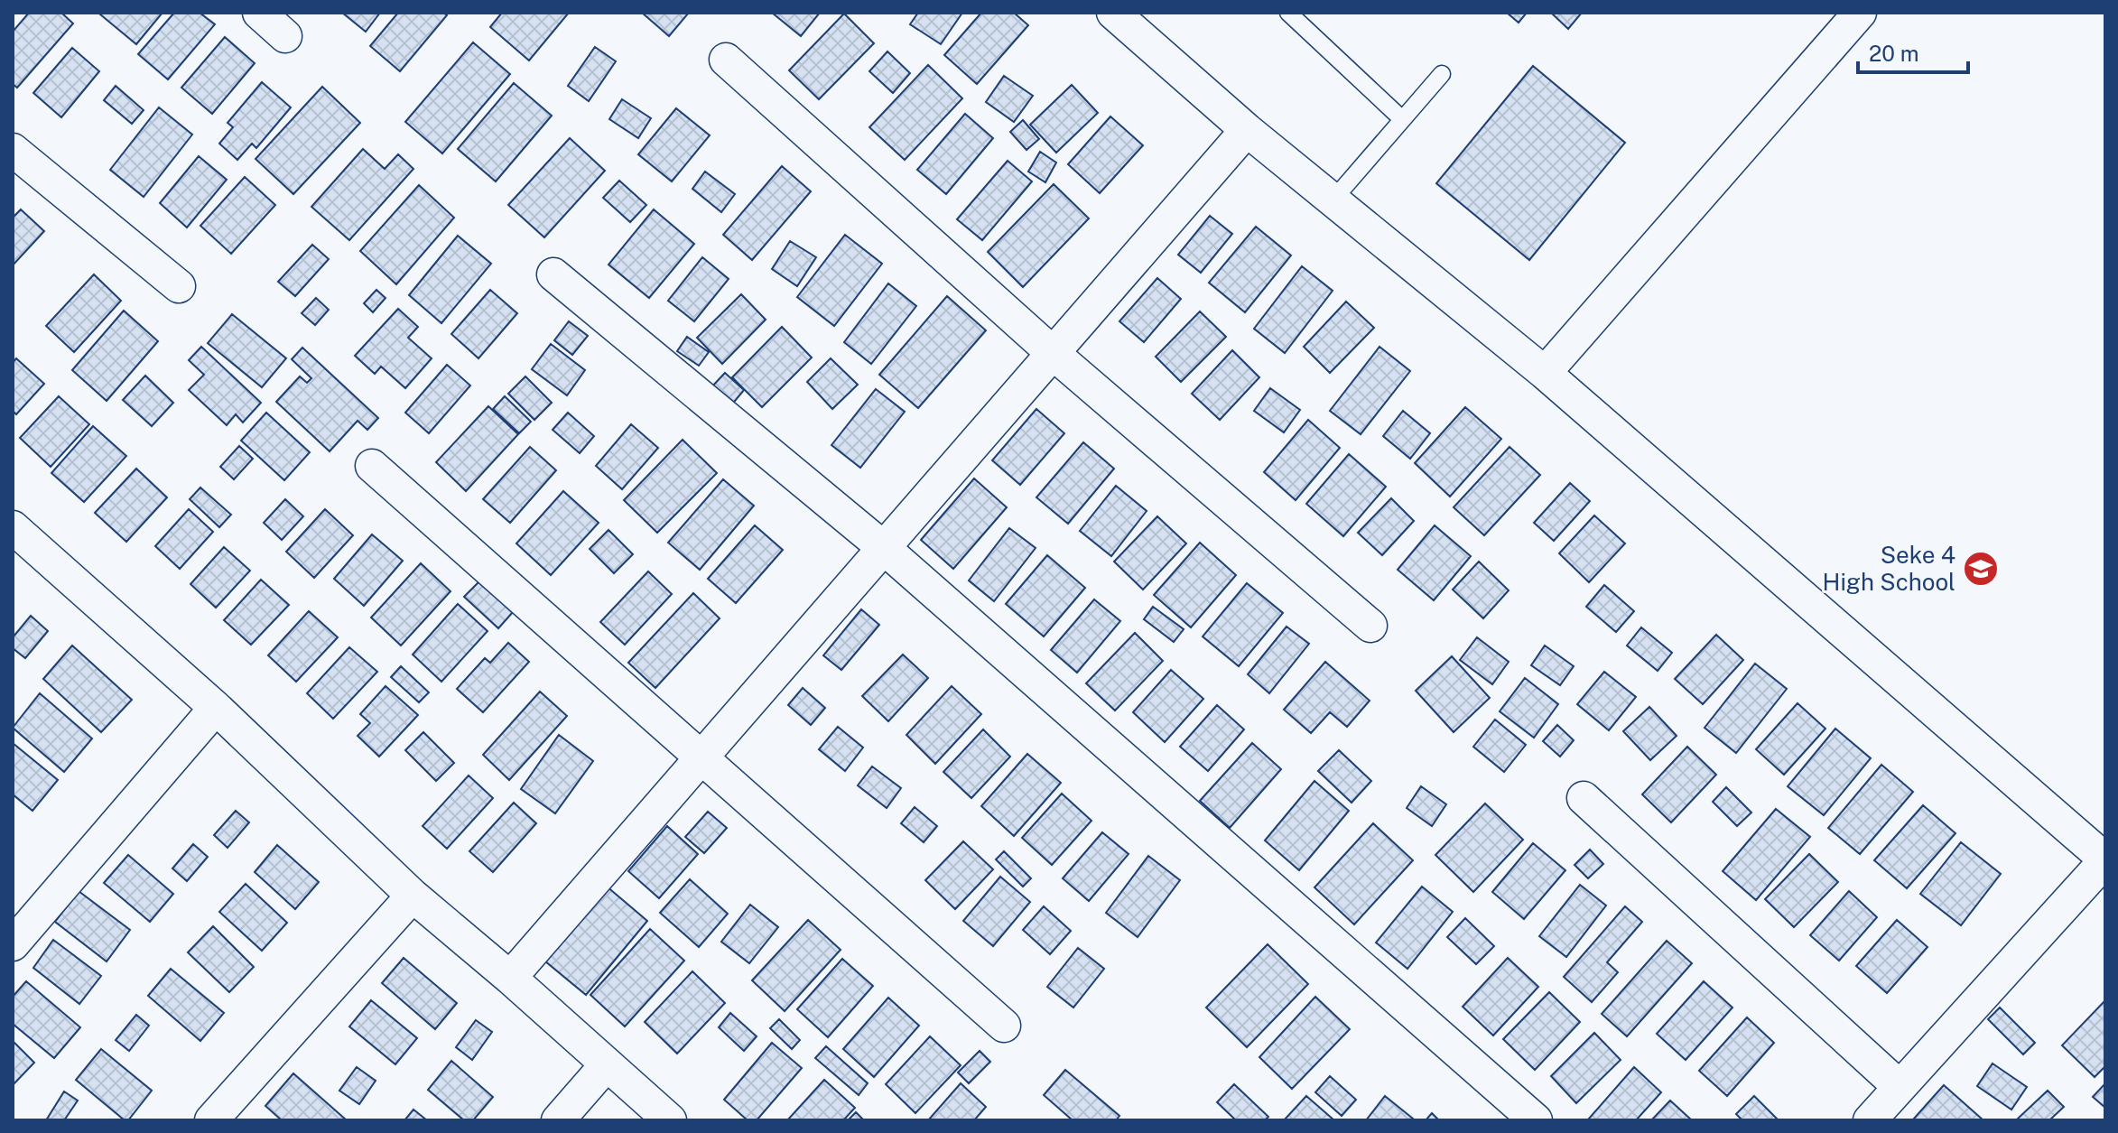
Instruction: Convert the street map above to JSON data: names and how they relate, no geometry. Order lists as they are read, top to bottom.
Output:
{
  "places": {
    "school or university": ["Seke 4 High School"]
  },
  "scale_bar": "20 m"
}
